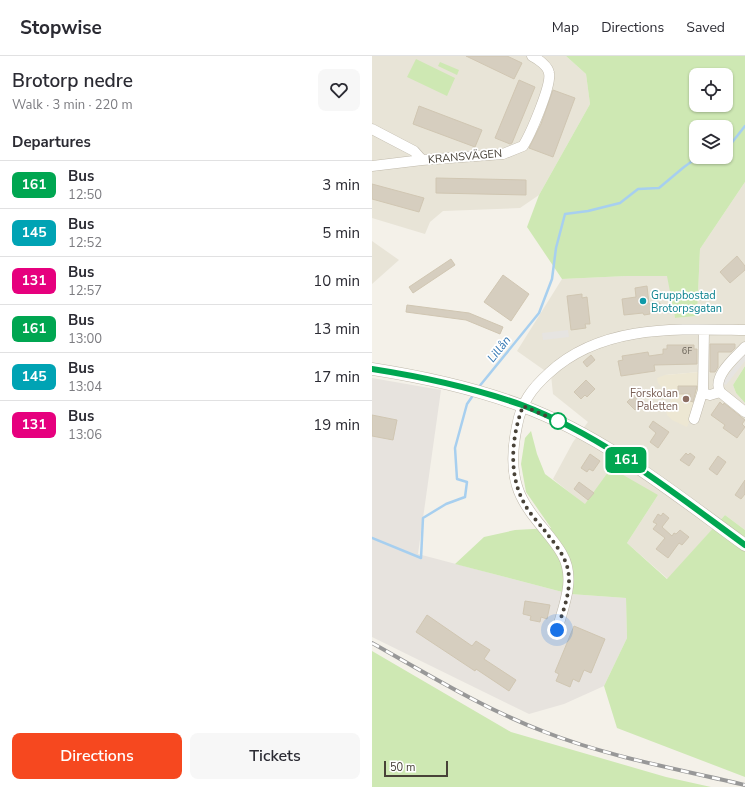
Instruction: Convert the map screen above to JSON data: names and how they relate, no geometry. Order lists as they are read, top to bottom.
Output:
{
  "streets": {
    "street": ["KRANSVÄGEN"]
  },
  "water": ["Lillån"],
  "places": ["Gruppbostad Brotorpsgatan", "Förskolan Paletten"],
  "lines": ["bus line 161"],
  "house_numbers": ["6F"],
  "scale_bar": "50 m",
  "page": {
    "header": "Stopwise",
    "nav": ["Map", "Directions", "Saved"],
    "heading": [
      ["Brotorp nedre", "Walk · 3 min · 220 m"],
      "Departures"
    ],
    "on_map": "161",
    "list": [
      {
        "mark": "161",
        "name": "Bus",
        "note": "12:50",
        "value": "3 min"
      },
      {
        "mark": "145",
        "name": "Bus",
        "note": "12:52",
        "value": "5 min"
      },
      {
        "mark": "131",
        "name": "Bus",
        "note": "12:57",
        "value": "10 min"
      },
      {
        "mark": "161",
        "name": "Bus",
        "note": "13:00",
        "value": "13 min"
      },
      {
        "mark": "145",
        "name": "Bus",
        "note": "13:04",
        "value": "17 min"
      },
      {
        "mark": "131",
        "name": "Bus",
        "note": "13:06",
        "value": "19 min"
      }
    ],
    "buttons": ["Directions", "Tickets"],
    "scale": "50 m"
  }
}
